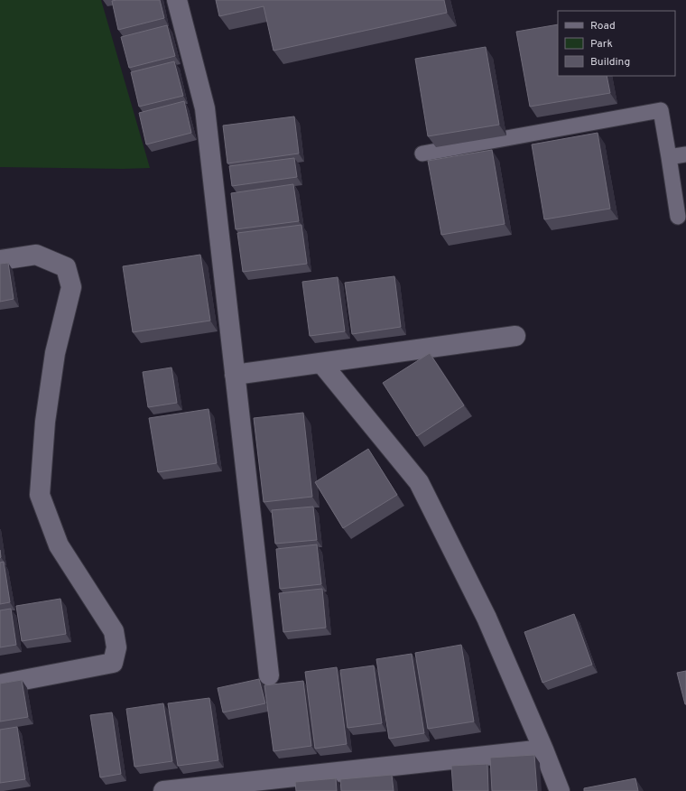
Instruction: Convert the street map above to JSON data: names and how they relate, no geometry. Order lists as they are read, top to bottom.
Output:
{
  "legend": ["Road", "Park", "Building"]
}
